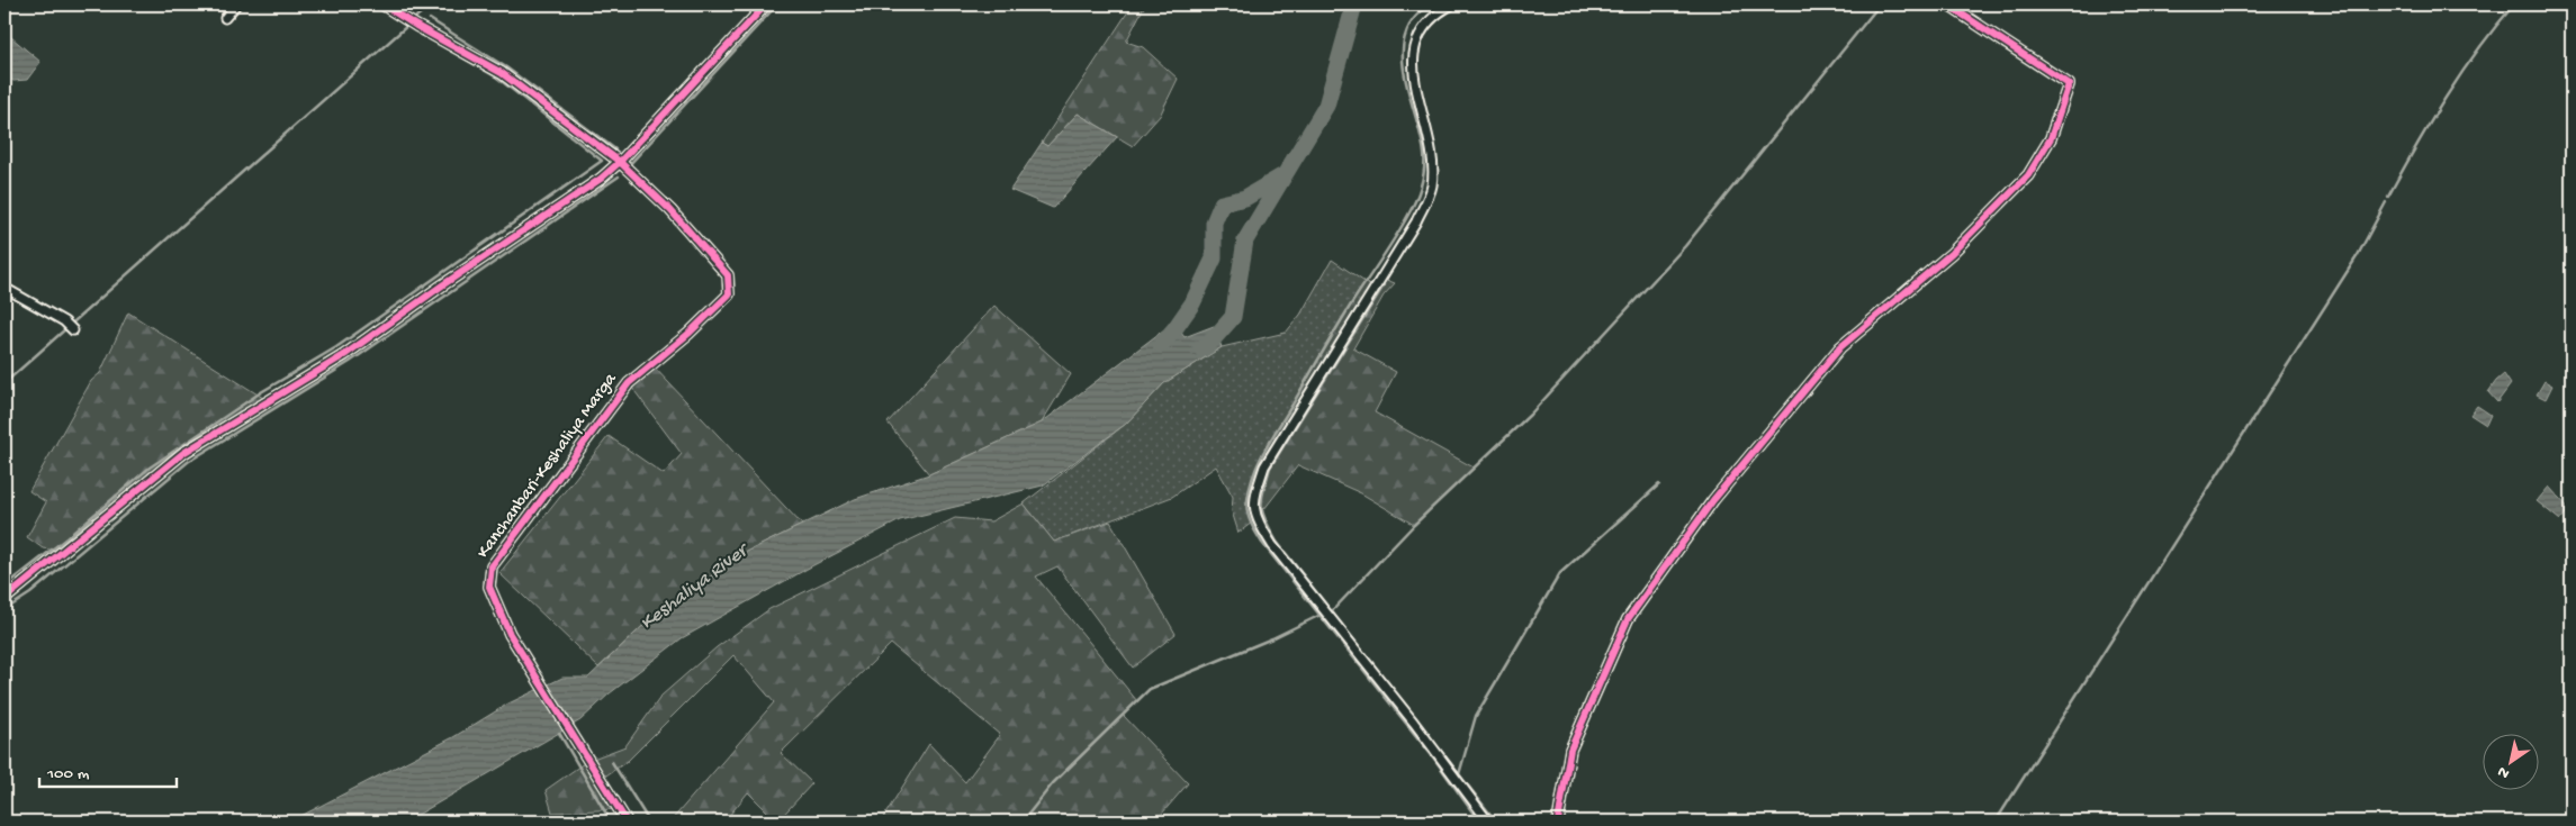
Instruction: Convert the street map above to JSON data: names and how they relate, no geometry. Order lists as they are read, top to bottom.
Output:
{
  "streets": {
    "street": ["Kanchanbari-Keshaliya Marga"]
  },
  "water": ["Keshaliya River"],
  "scale_bar": "100 m",
  "north": "bottom left"
}
